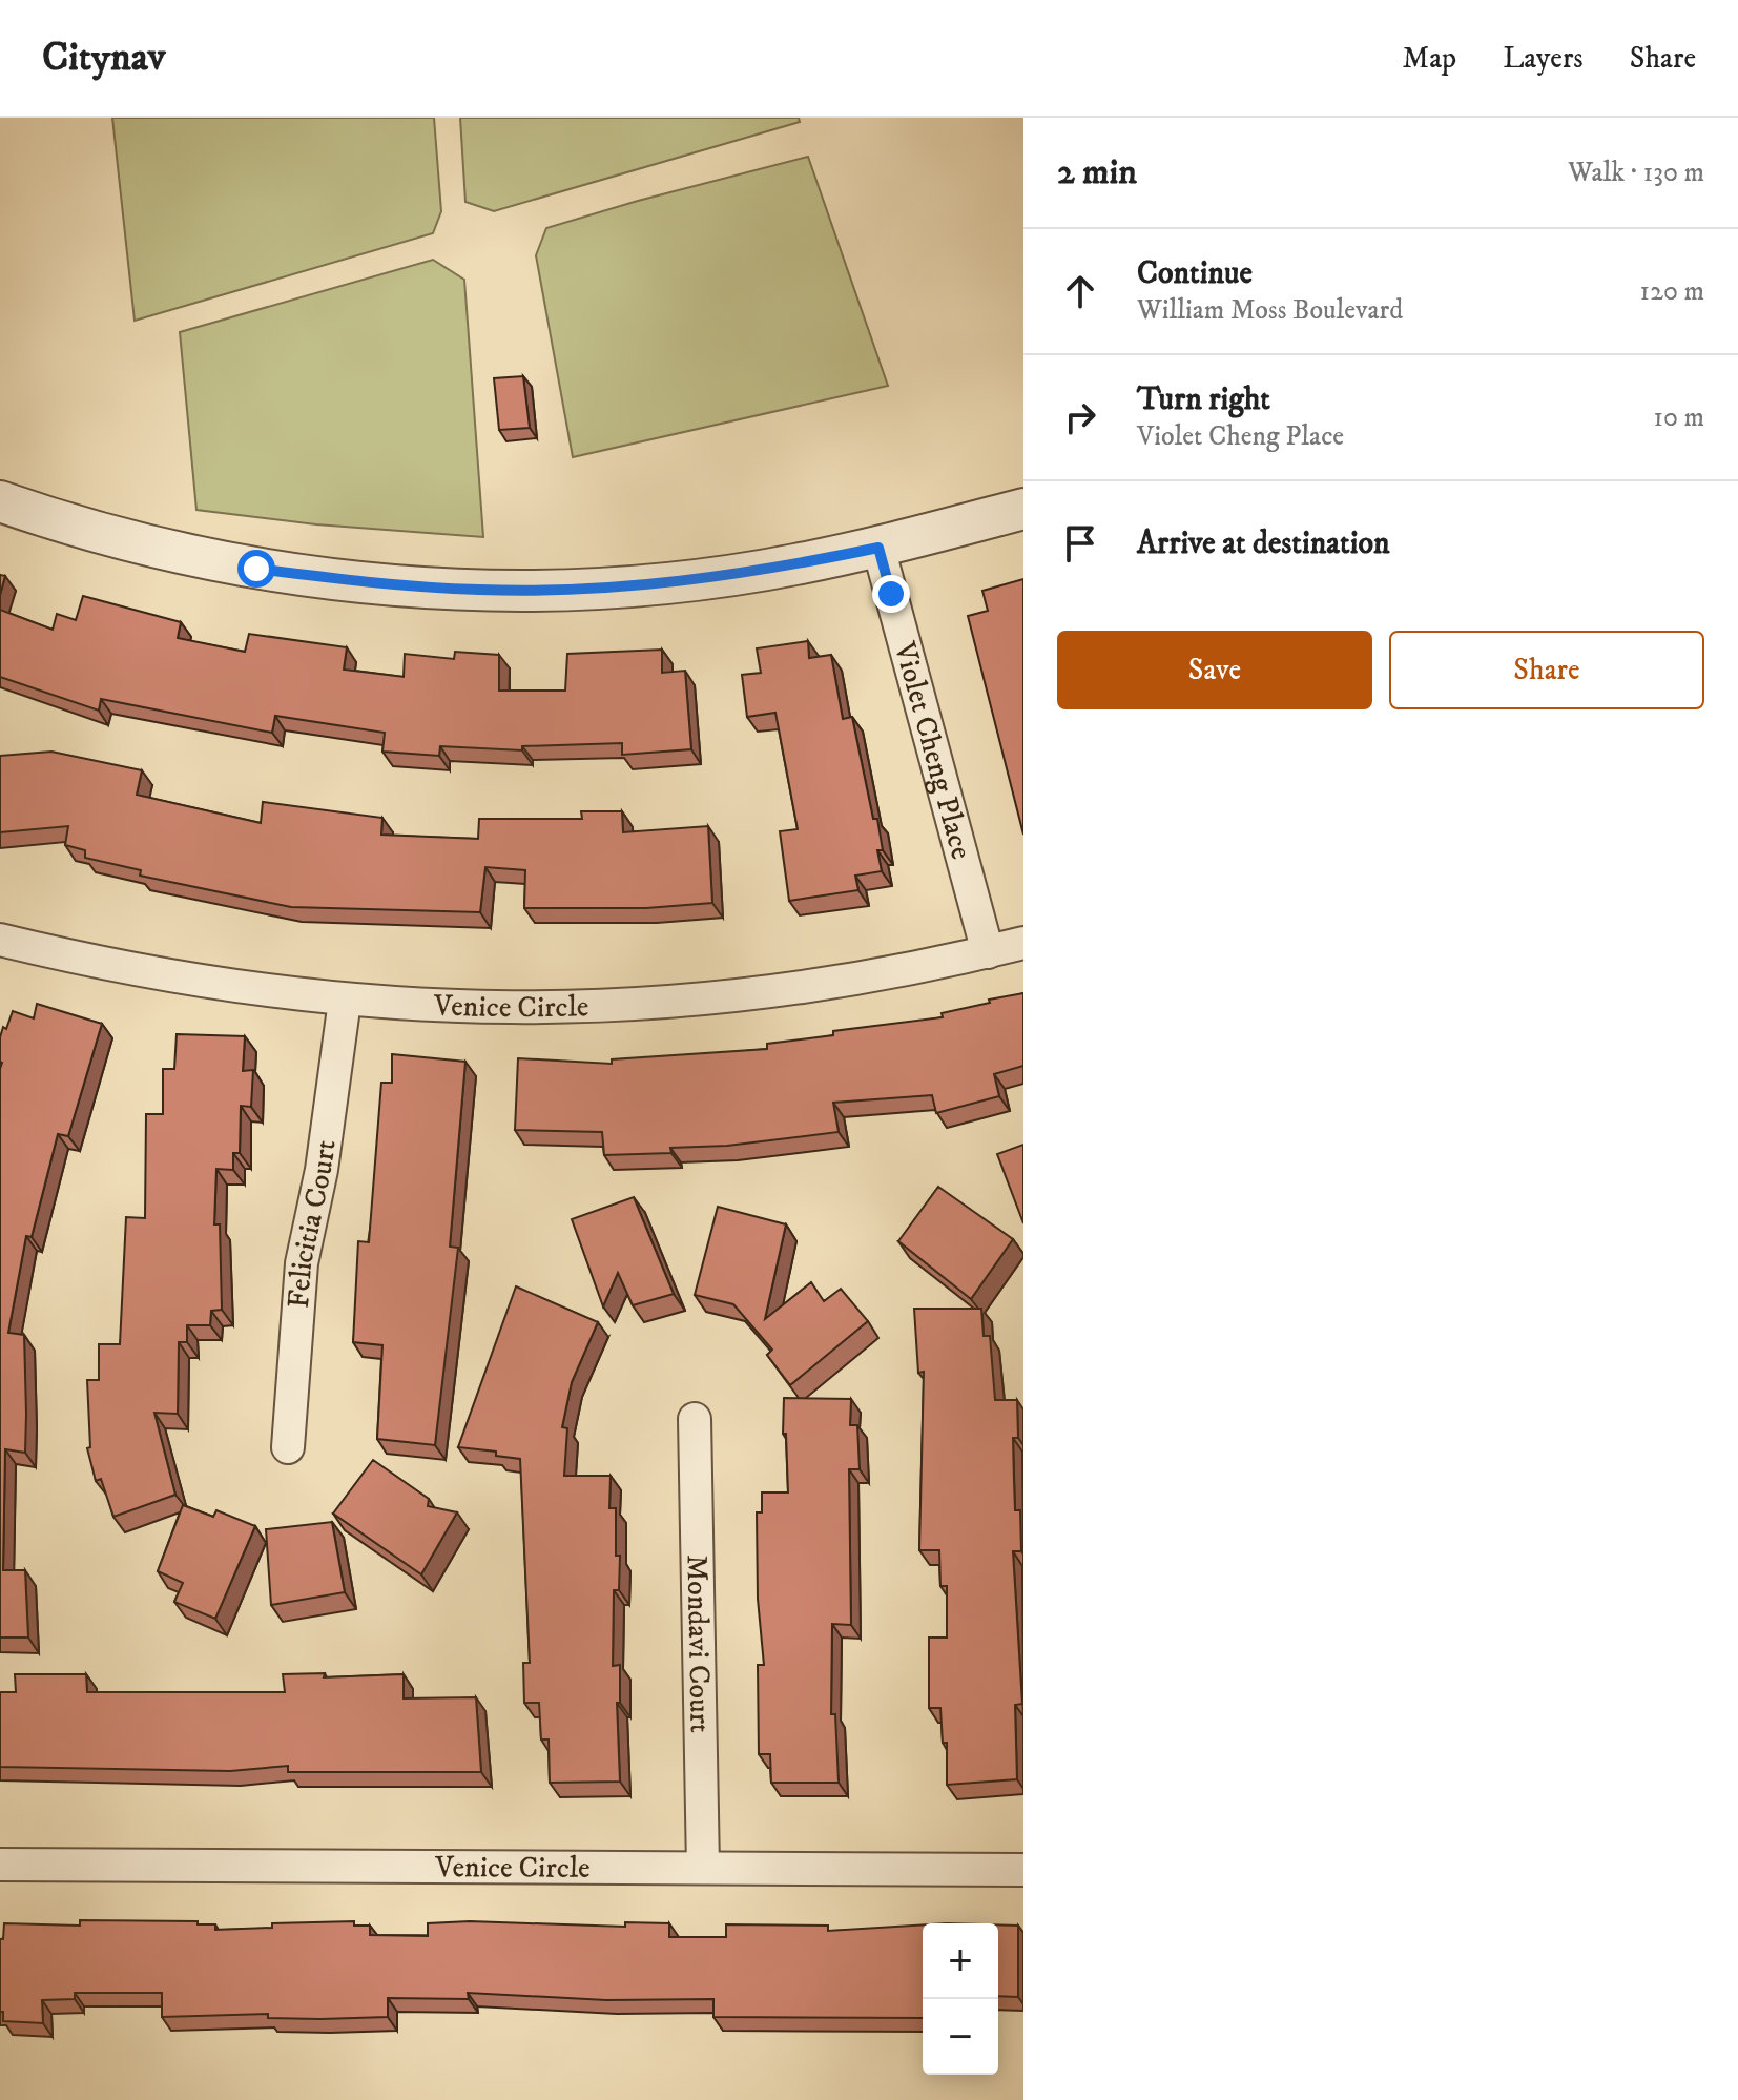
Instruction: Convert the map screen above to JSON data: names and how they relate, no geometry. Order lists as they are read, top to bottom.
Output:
{
  "streets": {
    "street": [
      "Violet Cheng Place",
      "Venice Circle",
      "Felicitia Court",
      "Mondavi Court"
    ]
  },
  "crossings": [
    ["Violet Cheng Place", "Venice Circle"],
    ["Venice Circle", "Felicitia Court"],
    ["Venice Circle", "Mondavi Court"]
  ],
  "page": {
    "header": "Citynav",
    "nav": ["Map", "Layers", "Share"],
    "heading": ["2 min", "Walk · 130 m"],
    "list": [
      ["Continue", "William Moss Boulevard", "120 m"],
      ["Turn right", "Violet Cheng Place", "10 m"],
      "Arrive at destination"
    ],
    "buttons": ["Save", "Share"],
    "map_buttons": ["+", "−"]
  }
}
